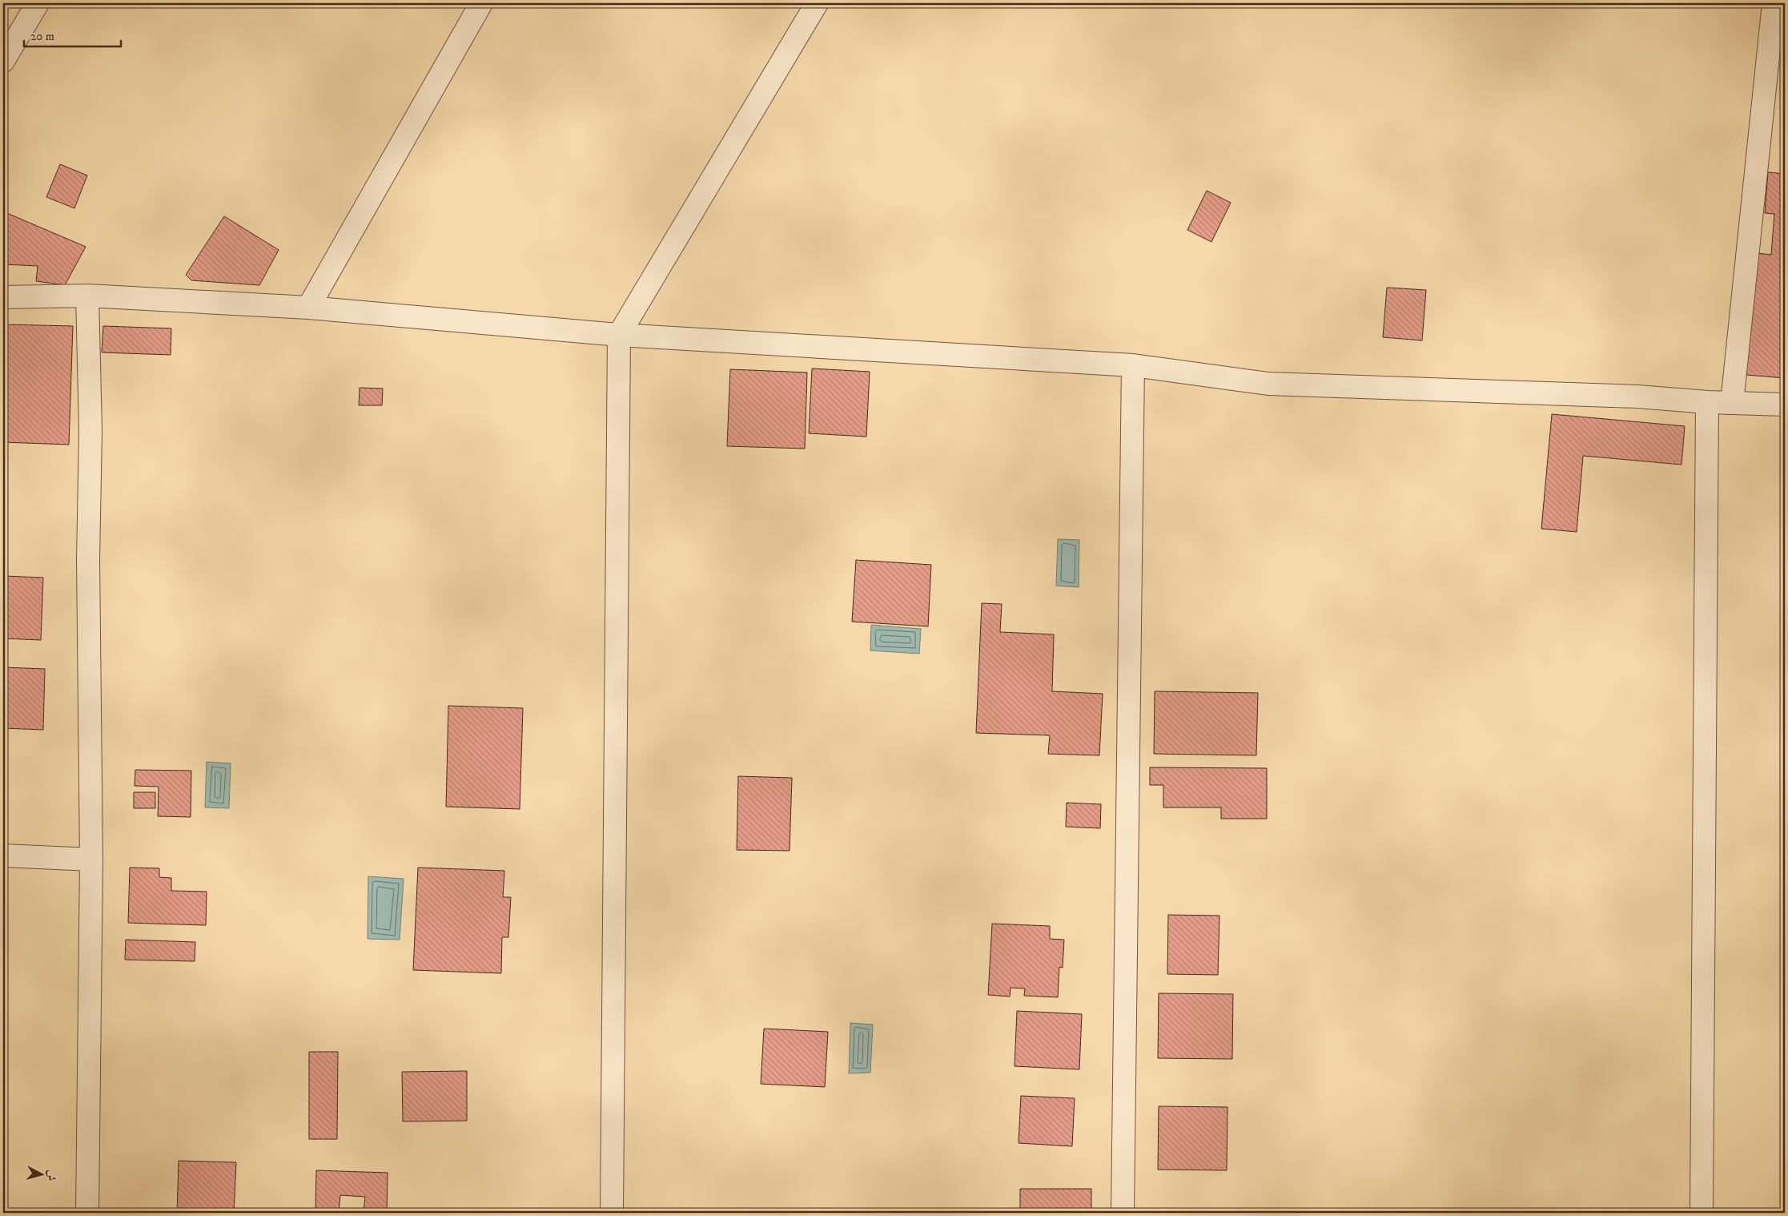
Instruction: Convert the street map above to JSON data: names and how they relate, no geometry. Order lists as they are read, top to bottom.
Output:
{
  "scale_bar": "20 m",
  "north": "right"
}
